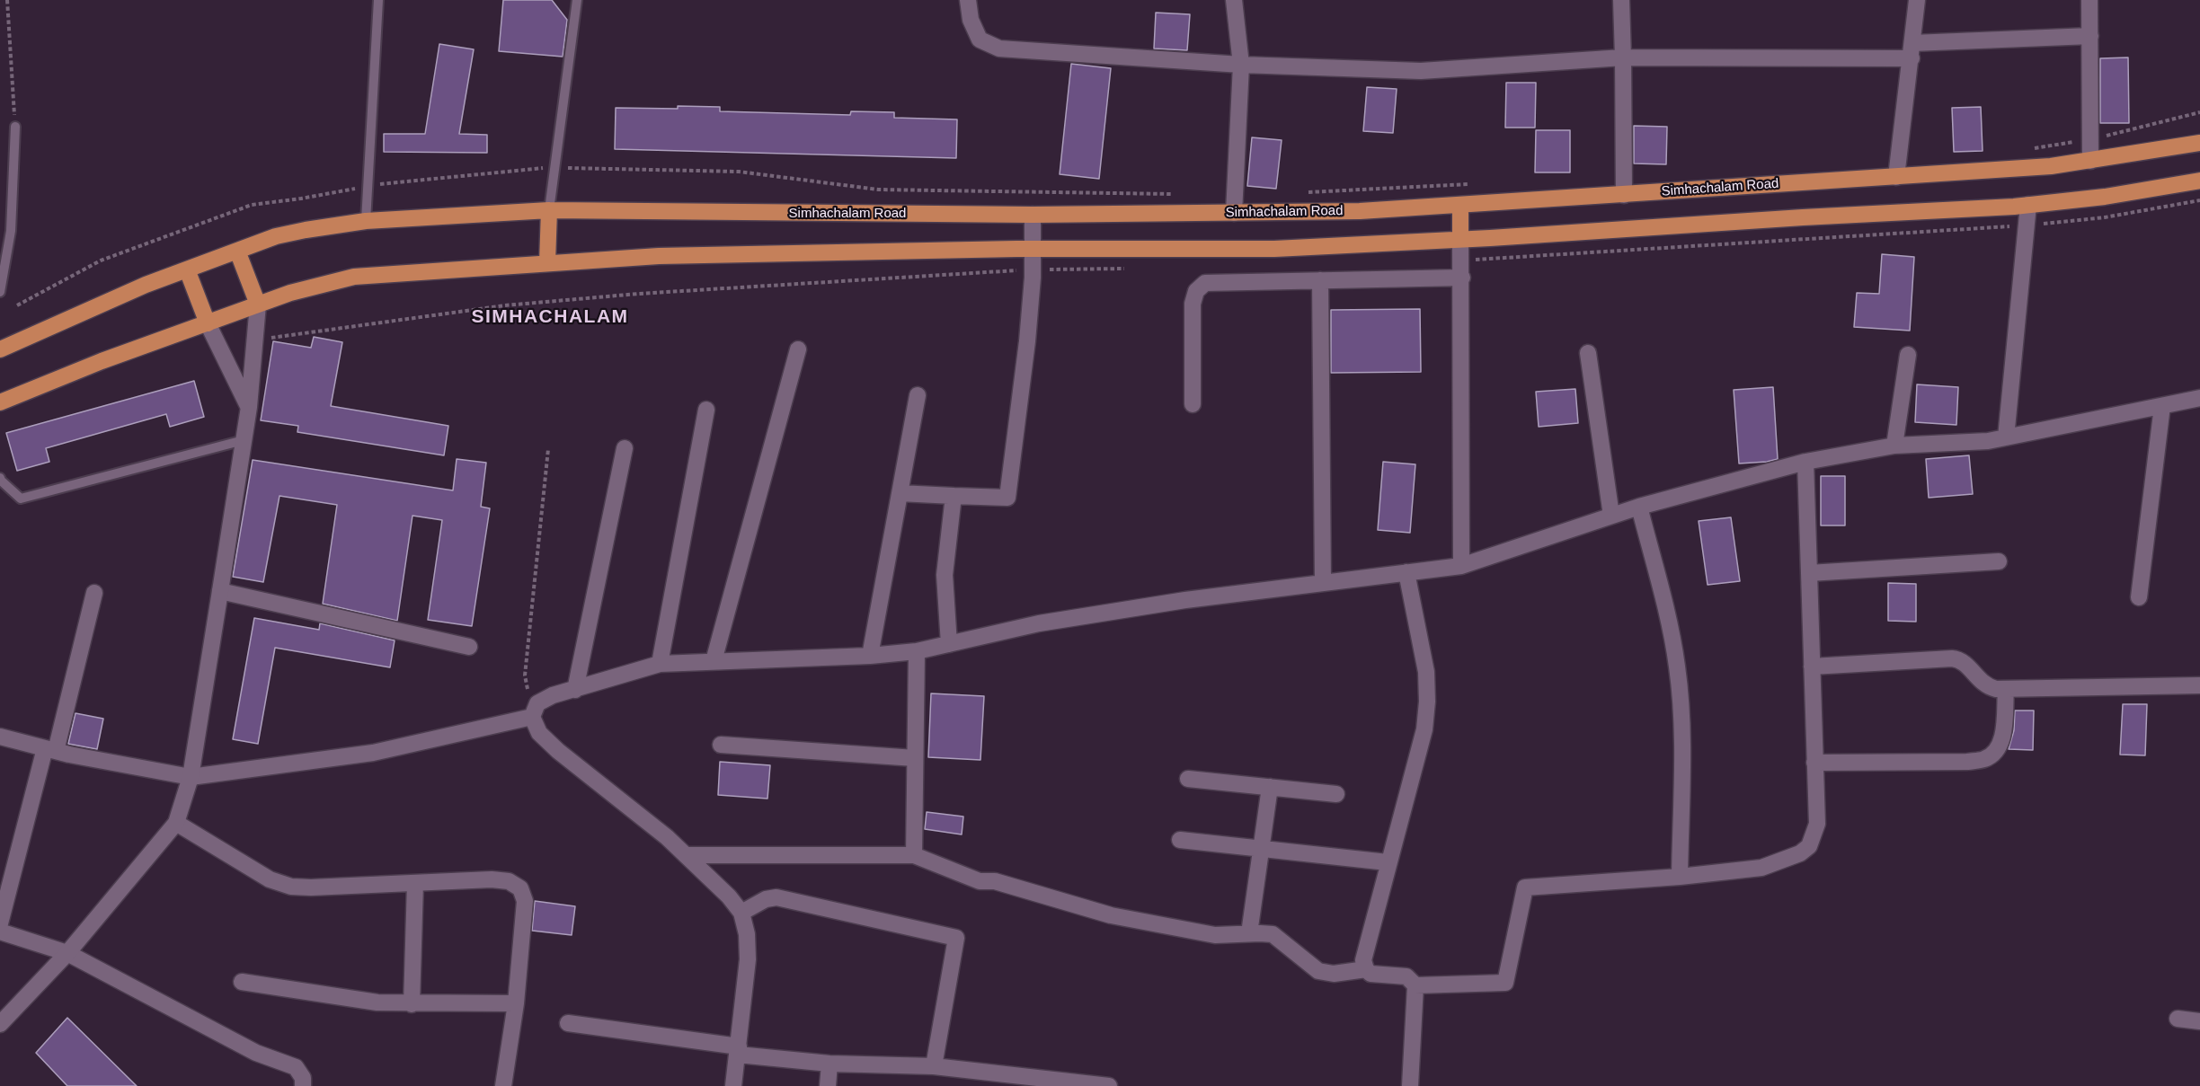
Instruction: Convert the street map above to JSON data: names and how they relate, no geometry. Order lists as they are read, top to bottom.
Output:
{
  "streets": {
    "main road": ["Simhachalam Road"]
  },
  "districts": ["SIMHACHALAM"]
}
